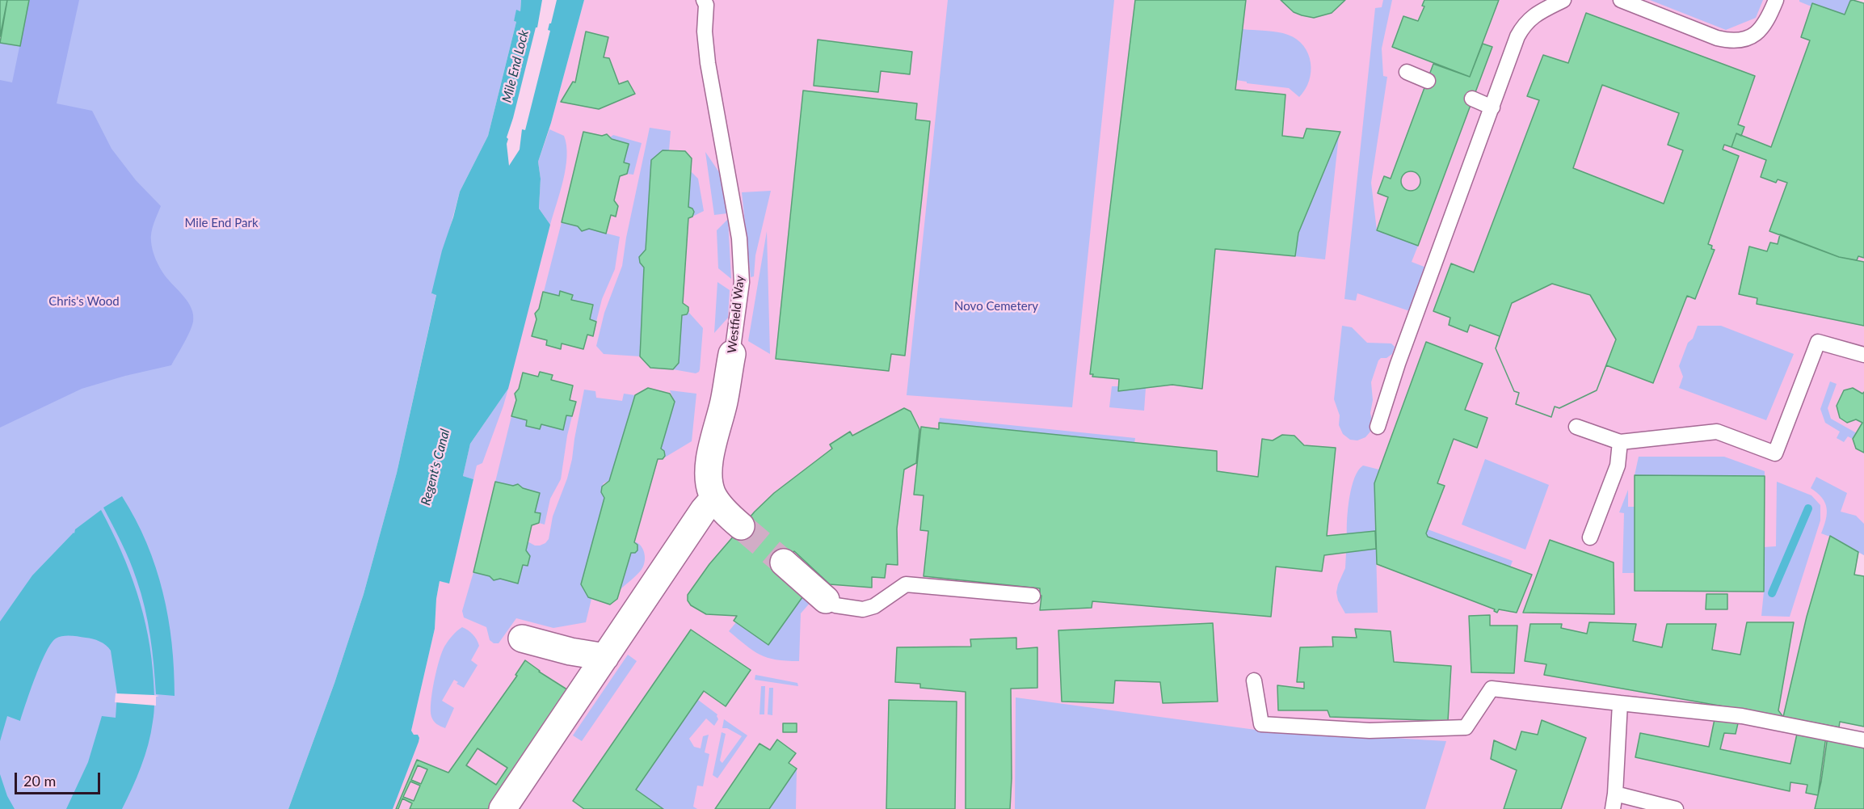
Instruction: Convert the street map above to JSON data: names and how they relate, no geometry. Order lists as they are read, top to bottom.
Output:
{
  "streets": {
    "street": ["Westfield Way"]
  },
  "water": ["Mile End Lock", "Regent's Canal"],
  "parks": ["Mile End Park", "Chris's Wood", "Novo Cemetery"],
  "scale_bar": "20 m"
}
